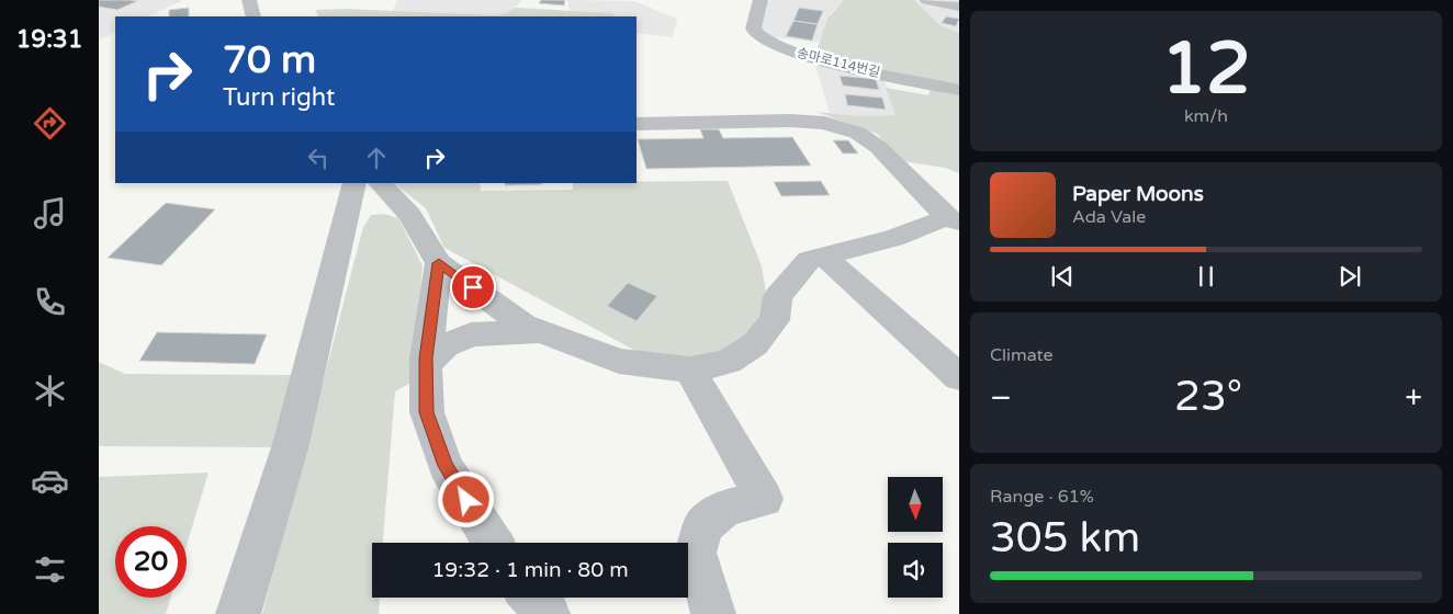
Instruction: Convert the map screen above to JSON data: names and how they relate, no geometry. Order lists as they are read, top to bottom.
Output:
{
  "streets": {
    "street": ["송마로114번길"]
  },
  "north": "bottom",
  "page": {
    "tabs": "19:31",
    "tile": [
      ["12", "km/h"],
      "Climate",
      ["Range · 61%", "305 km"]
    ],
    "turn": ["70 m", "Turn right"],
    "song": ["Paper Moons", "Ada Vale"],
    "heat": ["−", "23°", "+"],
    "limit": "20",
    "trip": "19:32 · 1 min · 80 m"
  }
}
